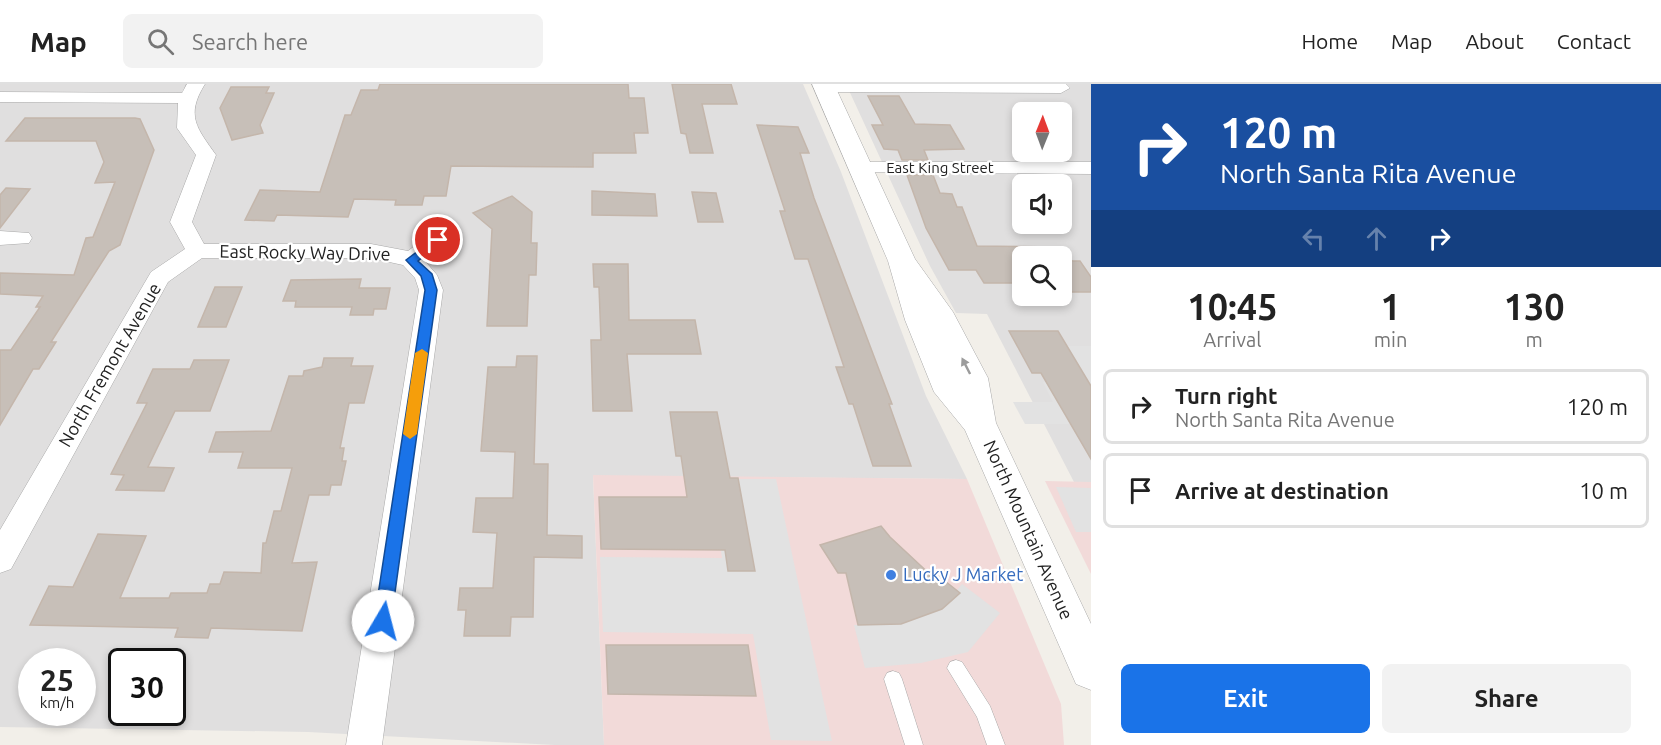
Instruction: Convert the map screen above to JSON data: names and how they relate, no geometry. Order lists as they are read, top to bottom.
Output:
{
  "streets": {
    "street": [
      "East King Street",
      "East Rocky Way Drive",
      "North Fremont Avenue",
      "North Mountain Avenue"
    ]
  },
  "crossings": [
    ["East King Street", "North Mountain Avenue"],
    ["East Rocky Way Drive", "North Fremont Avenue"]
  ],
  "places": ["Lucky J Market"],
  "north": "top",
  "page": {
    "header": "Map",
    "search": "Search here",
    "nav": [
      "Home",
      "Map",
      "About",
      "Contact"
    ],
    "turn": ["120 m", "North Santa Rita Avenue"],
    "eta": [
      "10:45",
      "Arrival",
      "1",
      "min",
      "130",
      "m"
    ],
    "list": [
      {
        "name": "Turn right",
        "note": "North Santa Rita Avenue",
        "value": "120 m"
      },
      {
        "name": "Arrive at destination",
        "value": "10 m"
      }
    ],
    "speed": "25 km/h",
    "limit": "30",
    "buttons": ["Exit", "Share"]
  }
}
